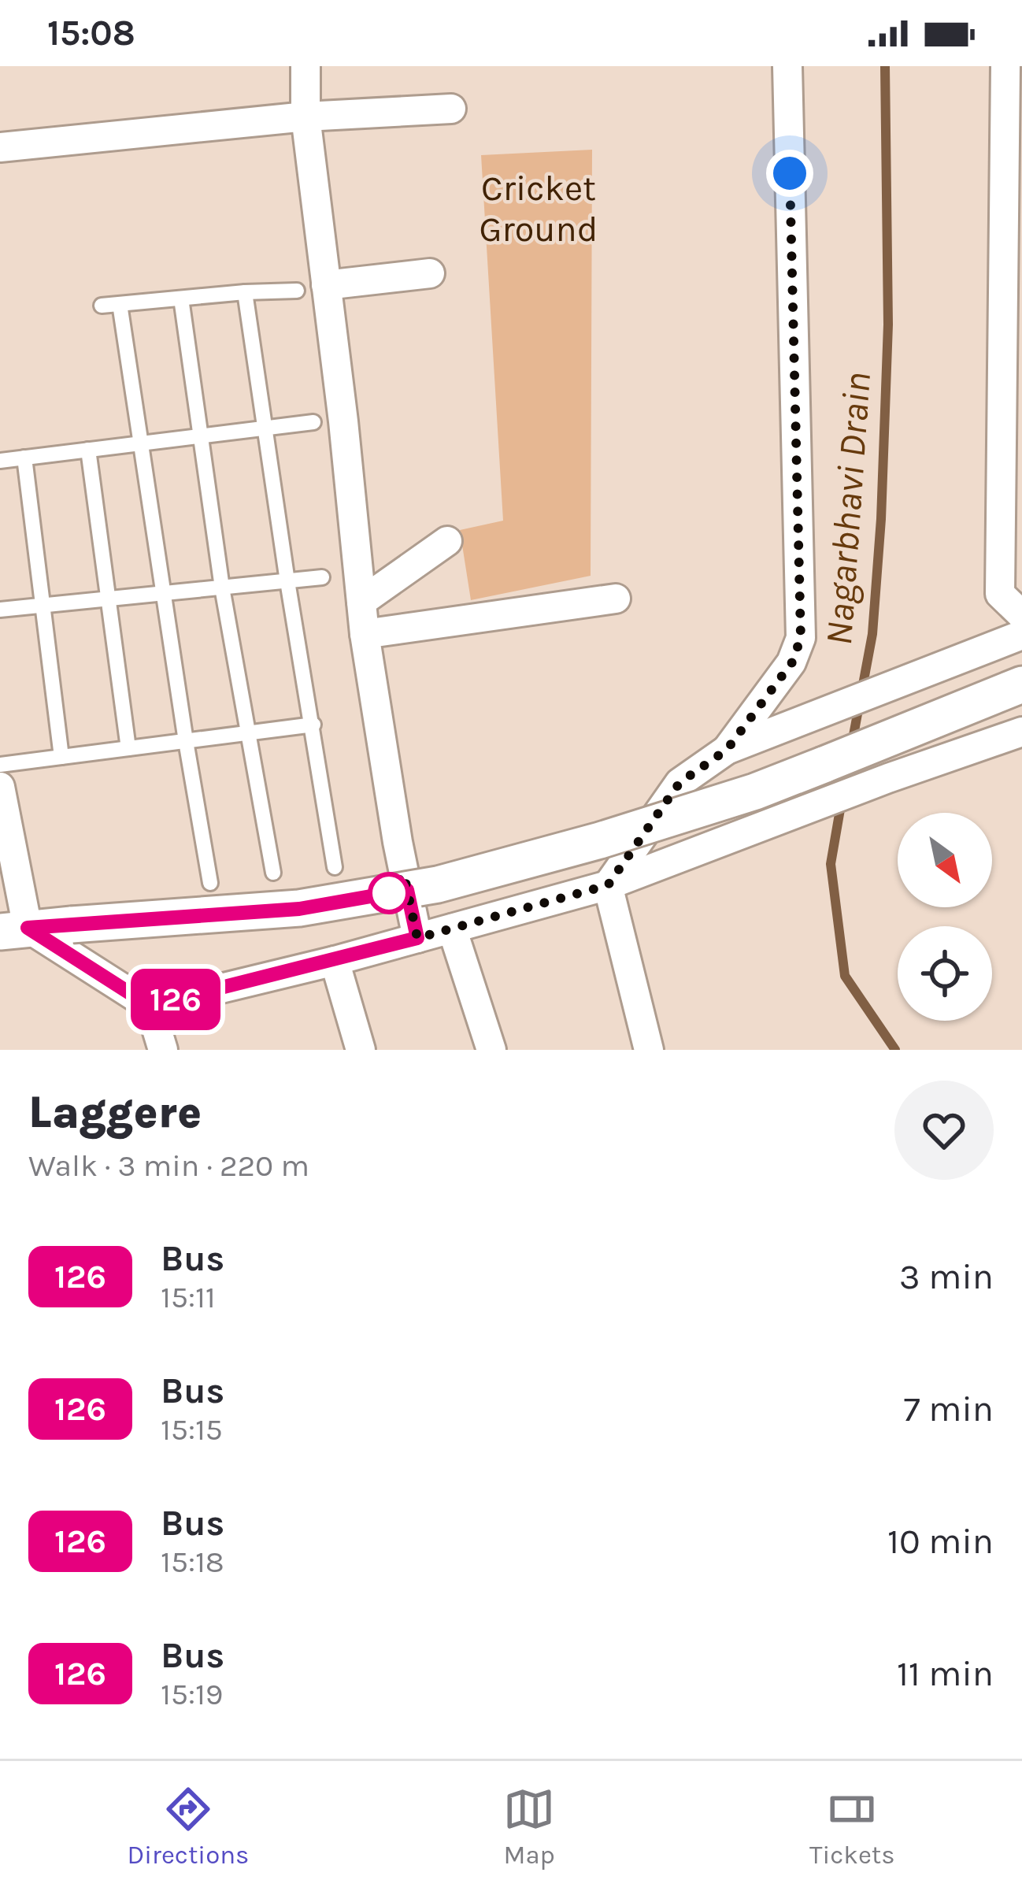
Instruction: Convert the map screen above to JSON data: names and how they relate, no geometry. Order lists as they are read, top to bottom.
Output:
{
  "water": ["Nagarbhavi Drain"],
  "parks": ["Cricket Ground"],
  "lines": ["bus line 126"],
  "north": "bottom right",
  "page": {
    "status": "15:08",
    "on_map": "126",
    "heading": ["Laggere", "Walk · 3 min · 220 m"],
    "list": [
      {
        "mark": "126",
        "name": "Bus",
        "note": "15:11",
        "value": "3 min"
      },
      {
        "mark": "126",
        "name": "Bus",
        "note": "15:15",
        "value": "7 min"
      },
      {
        "mark": "126",
        "name": "Bus",
        "note": "15:18",
        "value": "10 min"
      },
      {
        "mark": "126",
        "name": "Bus",
        "note": "15:19",
        "value": "11 min"
      }
    ],
    "tabs": ["Directions", "Map", "Tickets"]
  }
}
